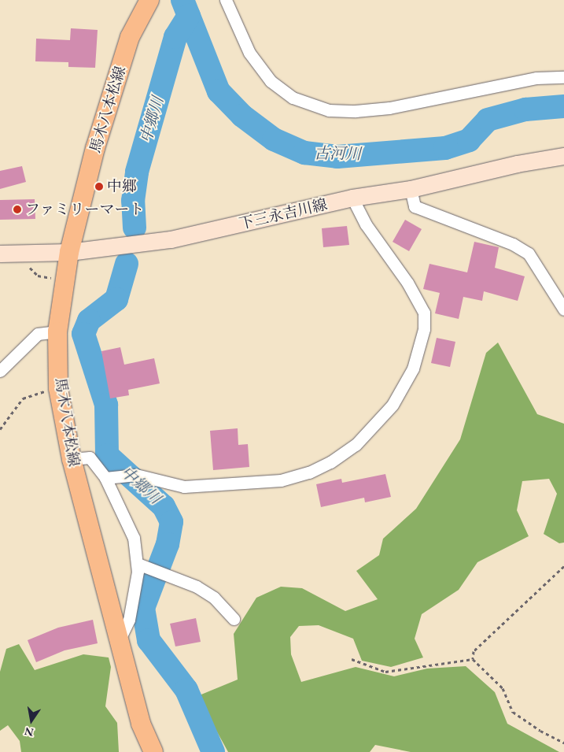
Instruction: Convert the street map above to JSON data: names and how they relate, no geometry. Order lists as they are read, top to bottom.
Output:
{
  "streets": {
    "main road": ["馬木八本松線", "下三永吉川線"]
  },
  "crossings": [
    ["馬木八本松線", "下三永吉川線"]
  ],
  "water": ["中郷川", "古河川"],
  "places": ["中郷", "ファミリーマート"],
  "north": "bottom"
}
